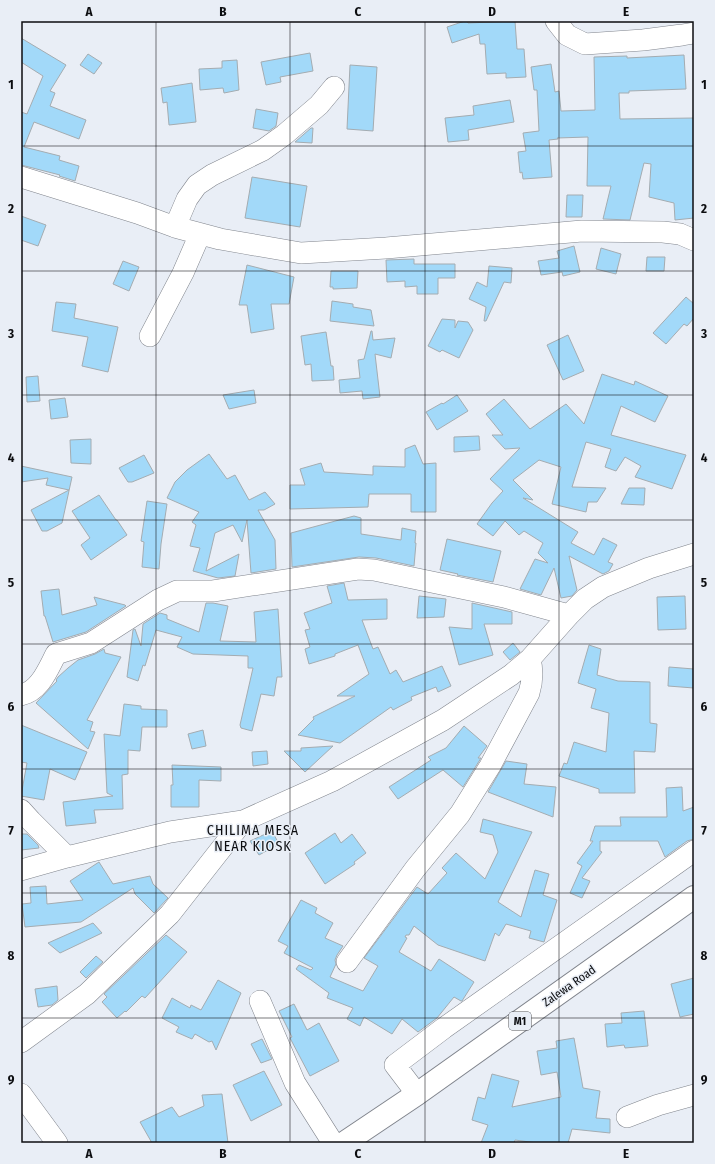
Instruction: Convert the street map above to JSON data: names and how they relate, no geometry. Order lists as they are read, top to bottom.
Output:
{
  "streets": {
    "highway": ["Zalewa Road", "M1"]
  },
  "districts": ["CHILIMA MESA NEAR KIOSK"],
  "grid": {
    "columns": [
      "A",
      "B",
      "C",
      "D",
      "E"
    ],
    "rows": [
      "1",
      "2",
      "3",
      "4",
      "5",
      "6",
      "7",
      "8",
      "9"
    ]
  }
}
